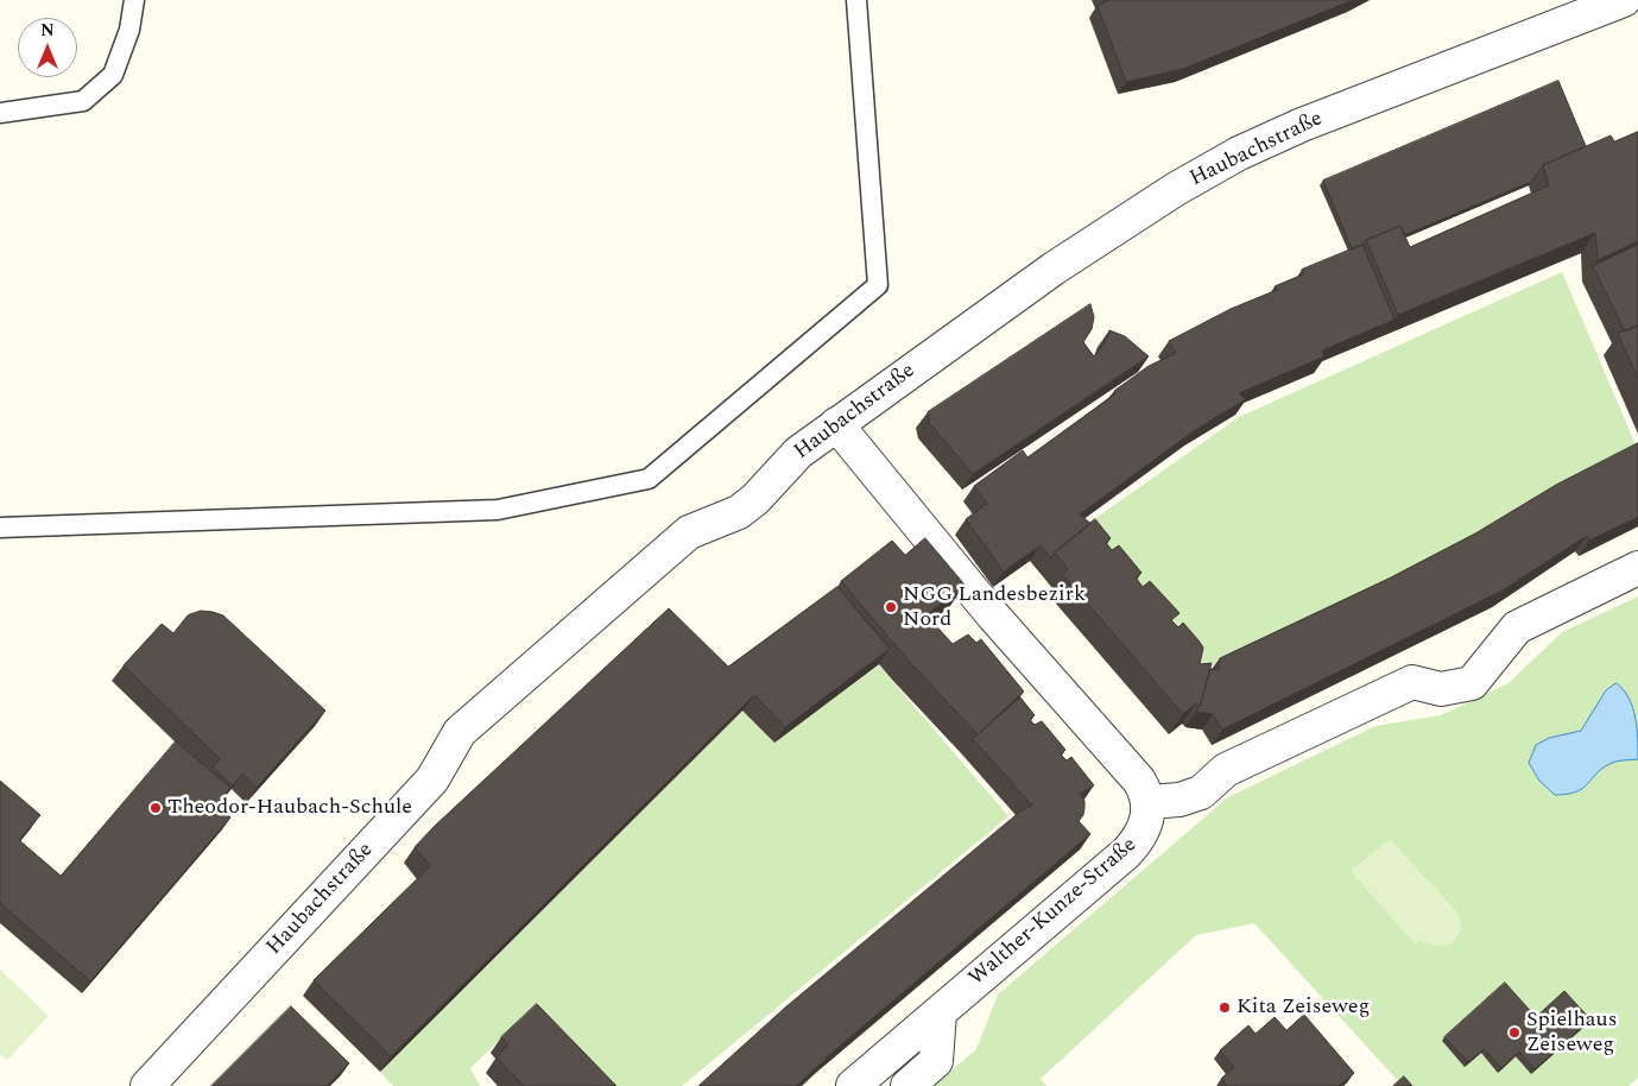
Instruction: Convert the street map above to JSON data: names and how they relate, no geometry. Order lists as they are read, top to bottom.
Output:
{
  "streets": {
    "street": ["Haubachstraße", "Walther-Kunze-Straße"]
  },
  "places": [
    "NGG Landesbezirk Nord",
    "Theodor-Haubach-Schule",
    "Kita Zeiseweg",
    "Spielhaus Zeiseweg"
  ],
  "north": "top"
}
